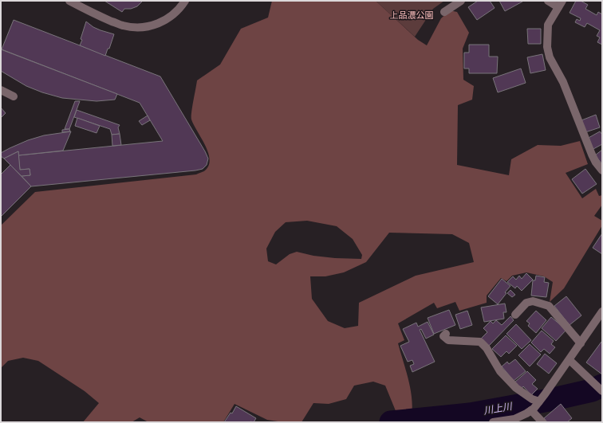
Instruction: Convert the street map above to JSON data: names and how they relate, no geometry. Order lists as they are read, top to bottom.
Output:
{
  "water": ["川上川"],
  "parks": ["上品濃公園"]
}
